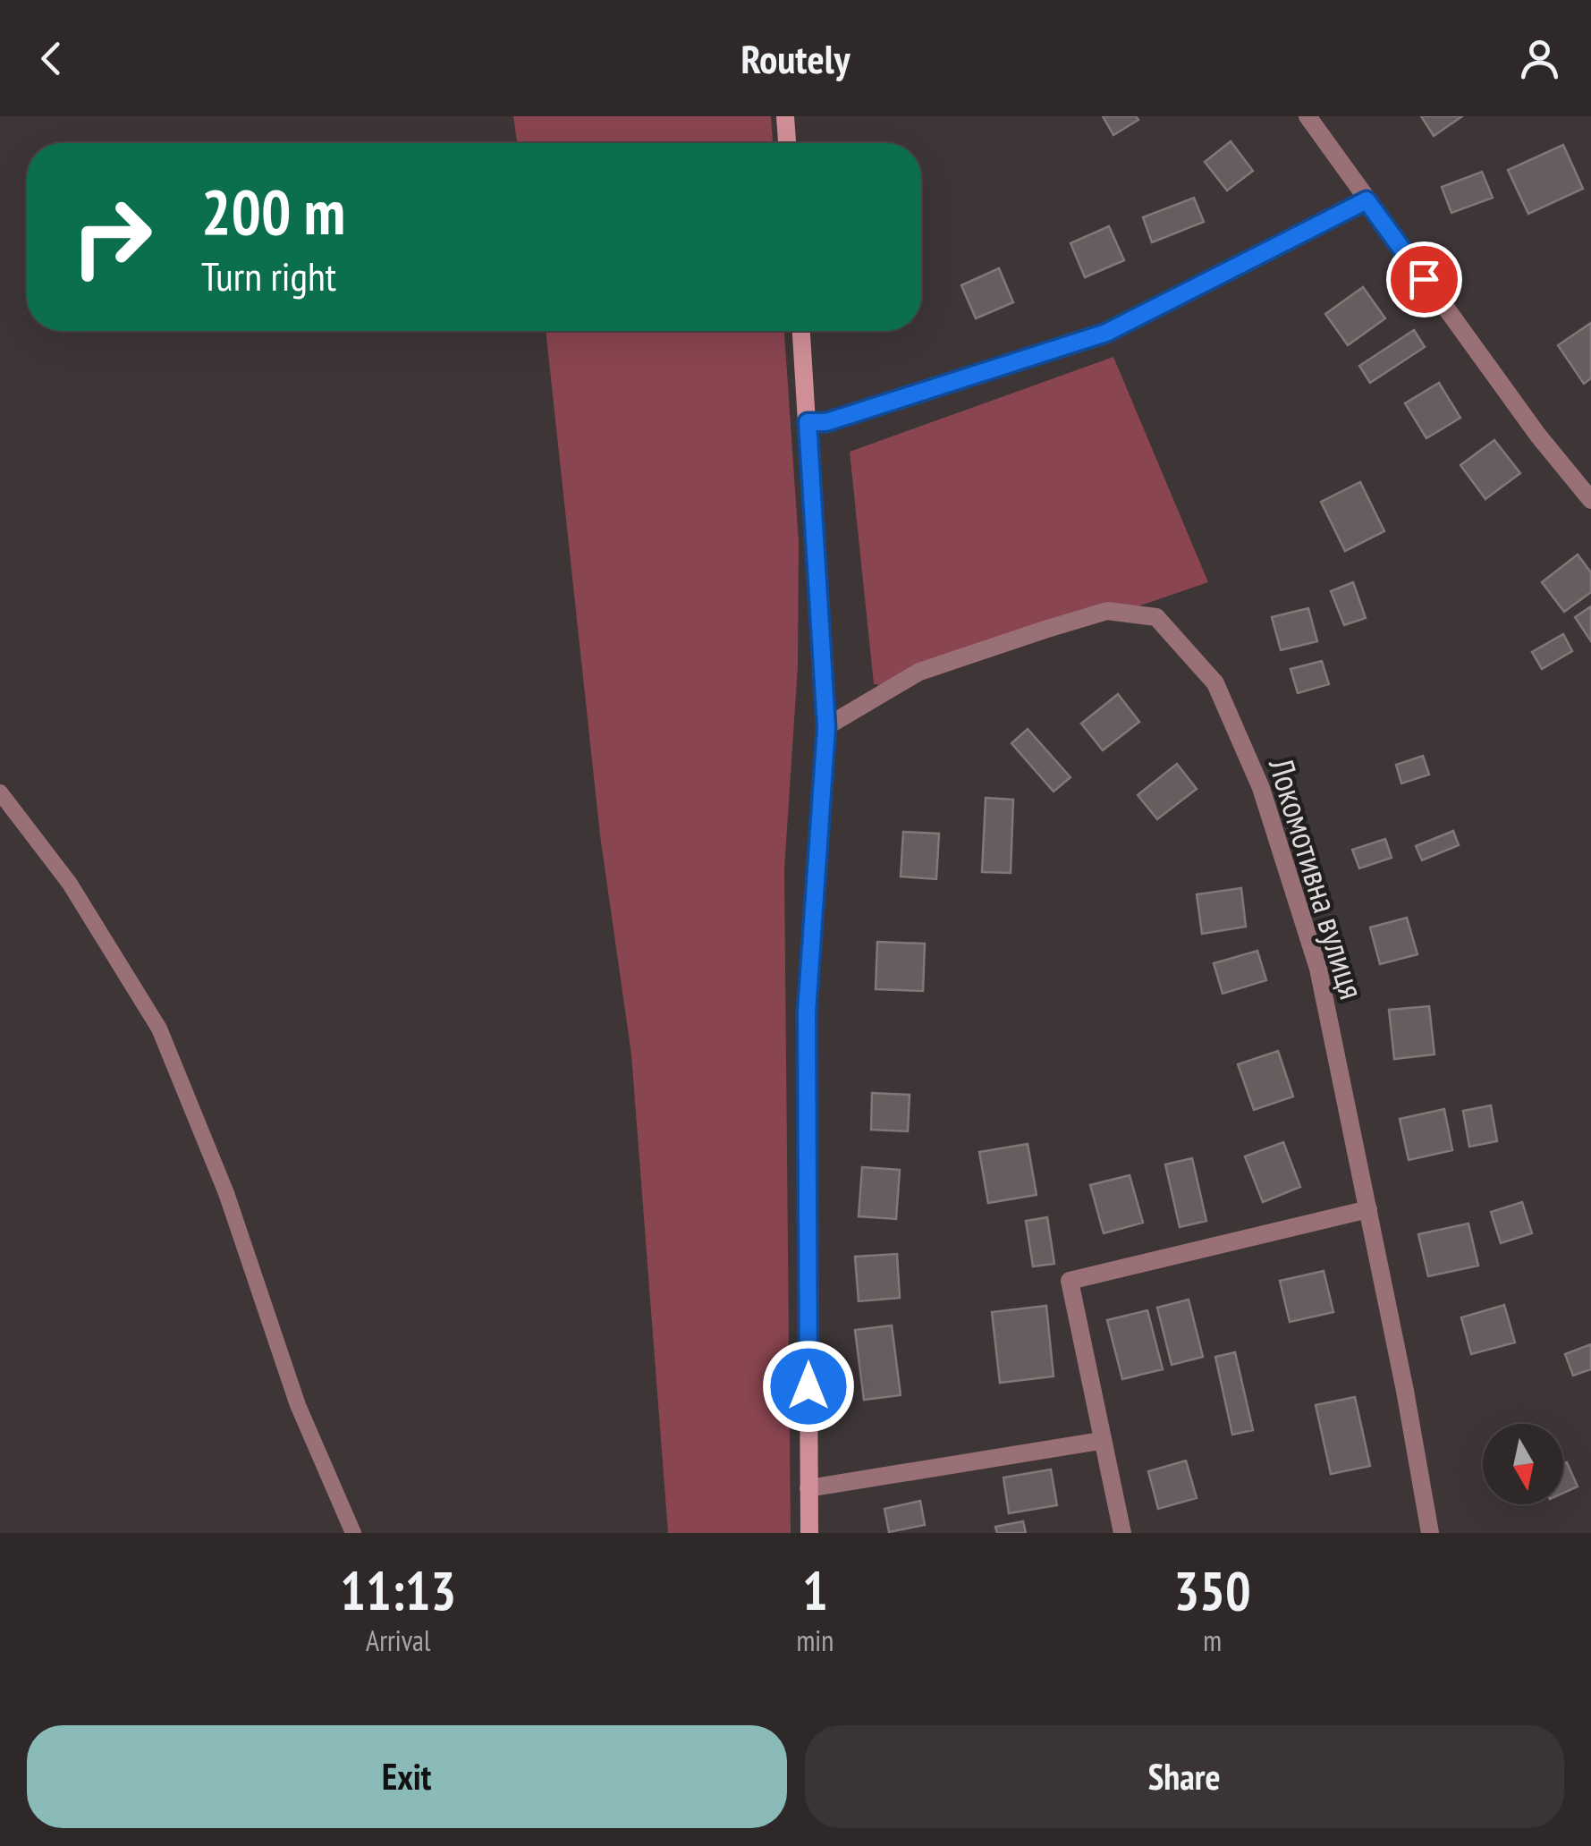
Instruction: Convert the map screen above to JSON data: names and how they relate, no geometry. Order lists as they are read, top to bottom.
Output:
{
  "streets": {
    "street": ["Локомотивна вулиця"]
  },
  "north": "bottom",
  "page": {
    "header": "Routely",
    "turn": ["200 m", "Turn right"],
    "eta": [
      "11:13",
      "Arrival",
      "1",
      "min",
      "350",
      "m"
    ],
    "buttons": ["Exit", "Share"]
  }
}
